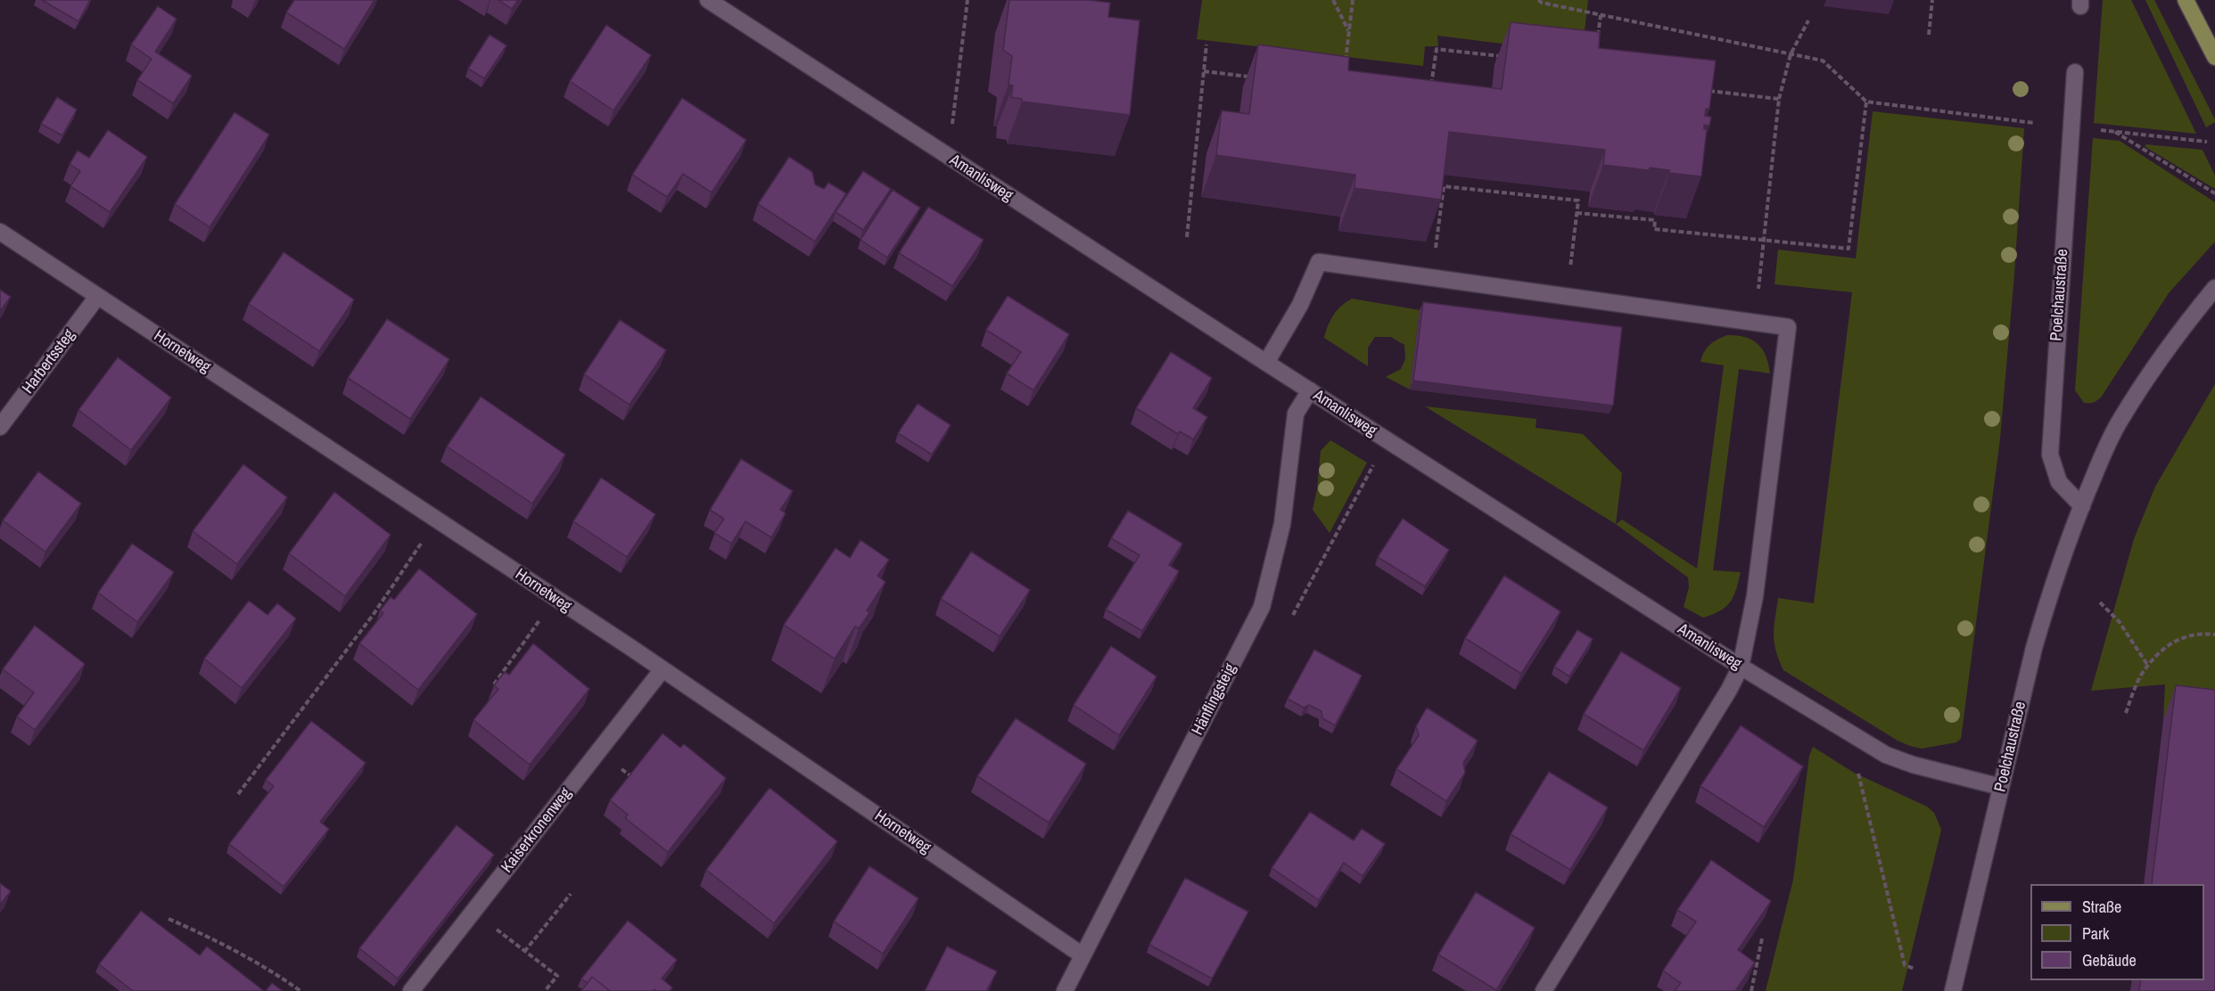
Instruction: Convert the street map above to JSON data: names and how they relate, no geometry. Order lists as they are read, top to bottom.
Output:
{
  "streets": {
    "street": [
      "Amanlisweg",
      "Poelchaustraße",
      "Hornetweg",
      "Harbertssteg",
      "Hänflingsteig",
      "Kaiserkronenweg"
    ]
  },
  "crossings": [
    ["Amanlisweg", "Poelchaustraße"],
    ["Amanlisweg", "Hänflingsteig"],
    ["Hornetweg", "Harbertssteg"],
    ["Hornetweg", "Hänflingsteig"],
    ["Hornetweg", "Kaiserkronenweg"]
  ],
  "legend": ["Straße", "Park", "Gebäude"]
}
